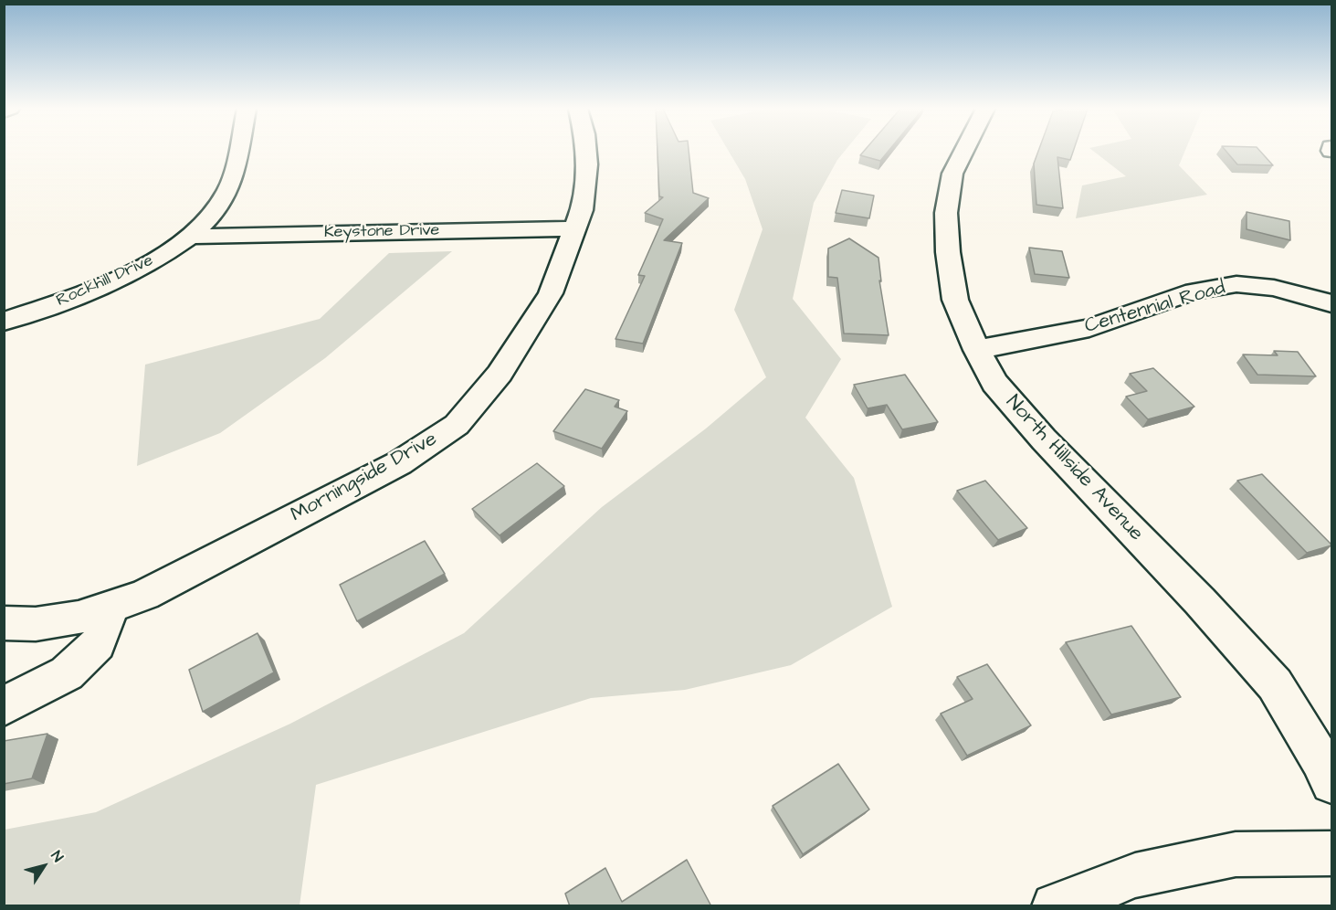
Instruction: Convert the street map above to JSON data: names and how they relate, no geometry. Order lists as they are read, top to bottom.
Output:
{
  "streets": {
    "street": [
      "Keystone Drive",
      "Rockhill Drive",
      "Centennial Road",
      "North Hillside Avenue",
      "Morningside Drive"
    ]
  },
  "crossings": [
    ["Keystone Drive", "Rockhill Drive"],
    ["Keystone Drive", "Morningside Drive"],
    ["Centennial Road", "North Hillside Avenue"]
  ],
  "north": "top right"
}
